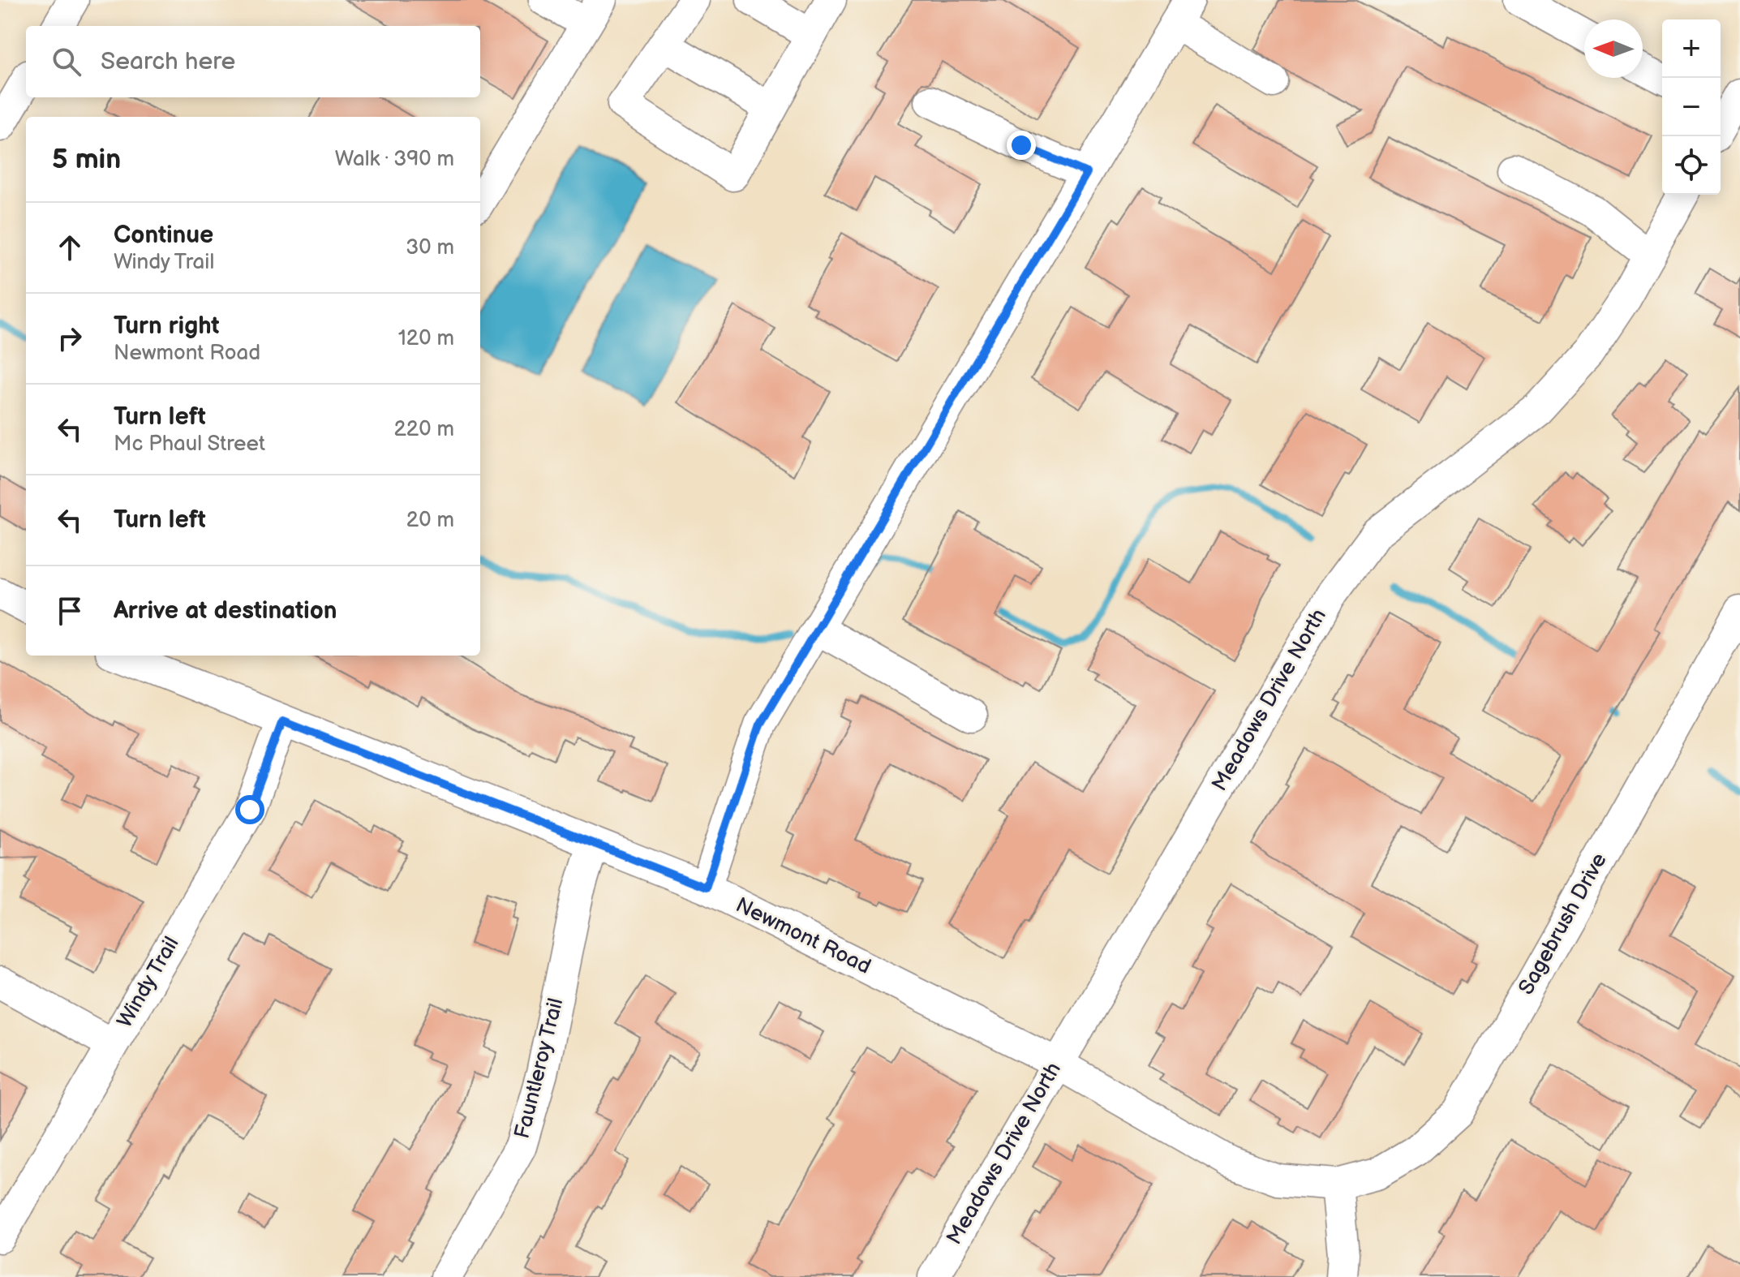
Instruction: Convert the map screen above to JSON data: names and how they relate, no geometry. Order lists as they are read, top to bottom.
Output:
{
  "streets": {
    "street": [
      "Meadows Drive North",
      "Sagebrush Drive",
      "Newmont Road",
      "Windy Trail",
      "Fauntleroy Trail"
    ]
  },
  "crossings": [
    ["Meadows Drive North", "Newmont Road"],
    ["Sagebrush Drive", "Newmont Road"],
    ["Newmont Road", "Windy Trail"],
    ["Newmont Road", "Fauntleroy Trail"]
  ],
  "north": "left",
  "page": {
    "map_buttons": ["+", "−"],
    "search": "Search here",
    "heading": ["5 min", "Walk · 390 m"],
    "list": [
      ["Continue", "Windy Trail", "30 m"],
      ["Turn right", "Newmont Road", "120 m"],
      ["Turn left", "Mc Phaul Street", "220 m"],
      ["Turn left", "20 m"],
      "Arrive at destination"
    ]
  }
}
